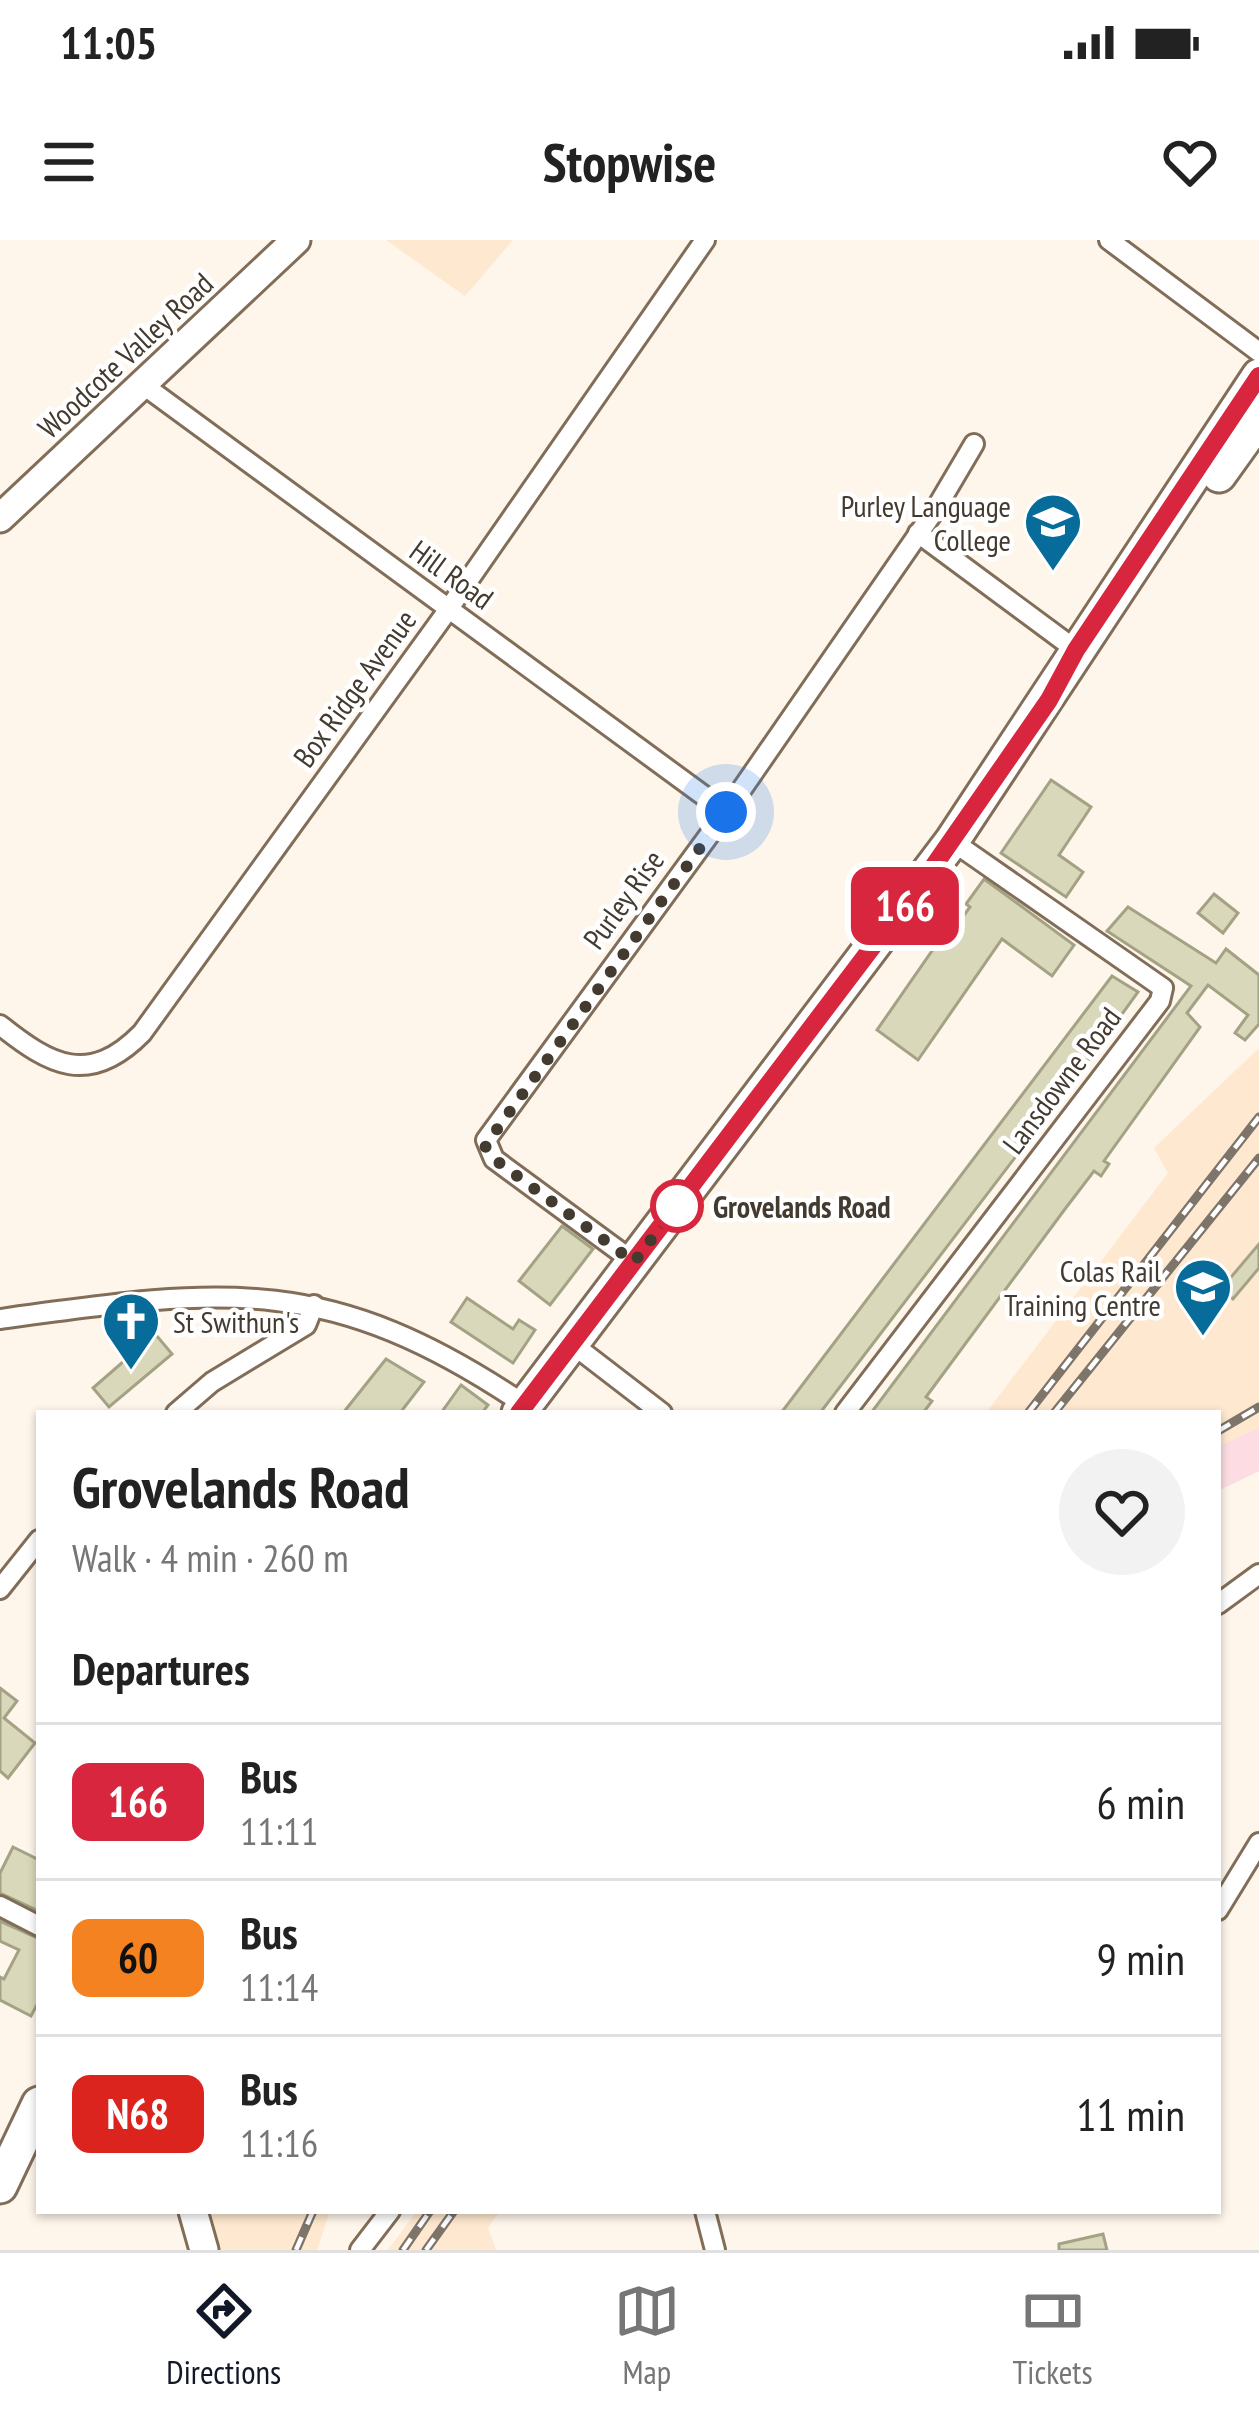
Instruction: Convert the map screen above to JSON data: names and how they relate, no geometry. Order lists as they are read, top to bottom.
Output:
{
  "streets": {
    "street": [
      "Woodcote Valley Road",
      "Hill Road",
      "Box Ridge Avenue",
      "Purley Rise",
      "Lansdowne Road"
    ]
  },
  "crossings": [
    ["Woodcote Valley Road", "Hill Road"],
    ["Hill Road", "Box Ridge Avenue"],
    ["Hill Road", "Purley Rise"]
  ],
  "places": {
    "school or university": ["Purley Language College", "Colas Rail Training Centre"],
    "other": ["Grovelands Road"],
    "church": ["St Swithun's"]
  },
  "lines": ["bus line 166"],
  "page": {
    "status": "11:05",
    "header": "Stopwise",
    "on_map": "166",
    "heading": [
      ["Grovelands Road", "Walk · 4 min · 260 m"],
      "Departures"
    ],
    "list": [
      {
        "mark": "166",
        "name": "Bus",
        "note": "11:11",
        "value": "6 min"
      },
      {
        "mark": "60",
        "name": "Bus",
        "note": "11:14",
        "value": "9 min"
      },
      {
        "mark": "N68",
        "name": "Bus",
        "note": "11:16",
        "value": "11 min"
      }
    ],
    "tabs": ["Directions", "Map", "Tickets"]
  }
}
